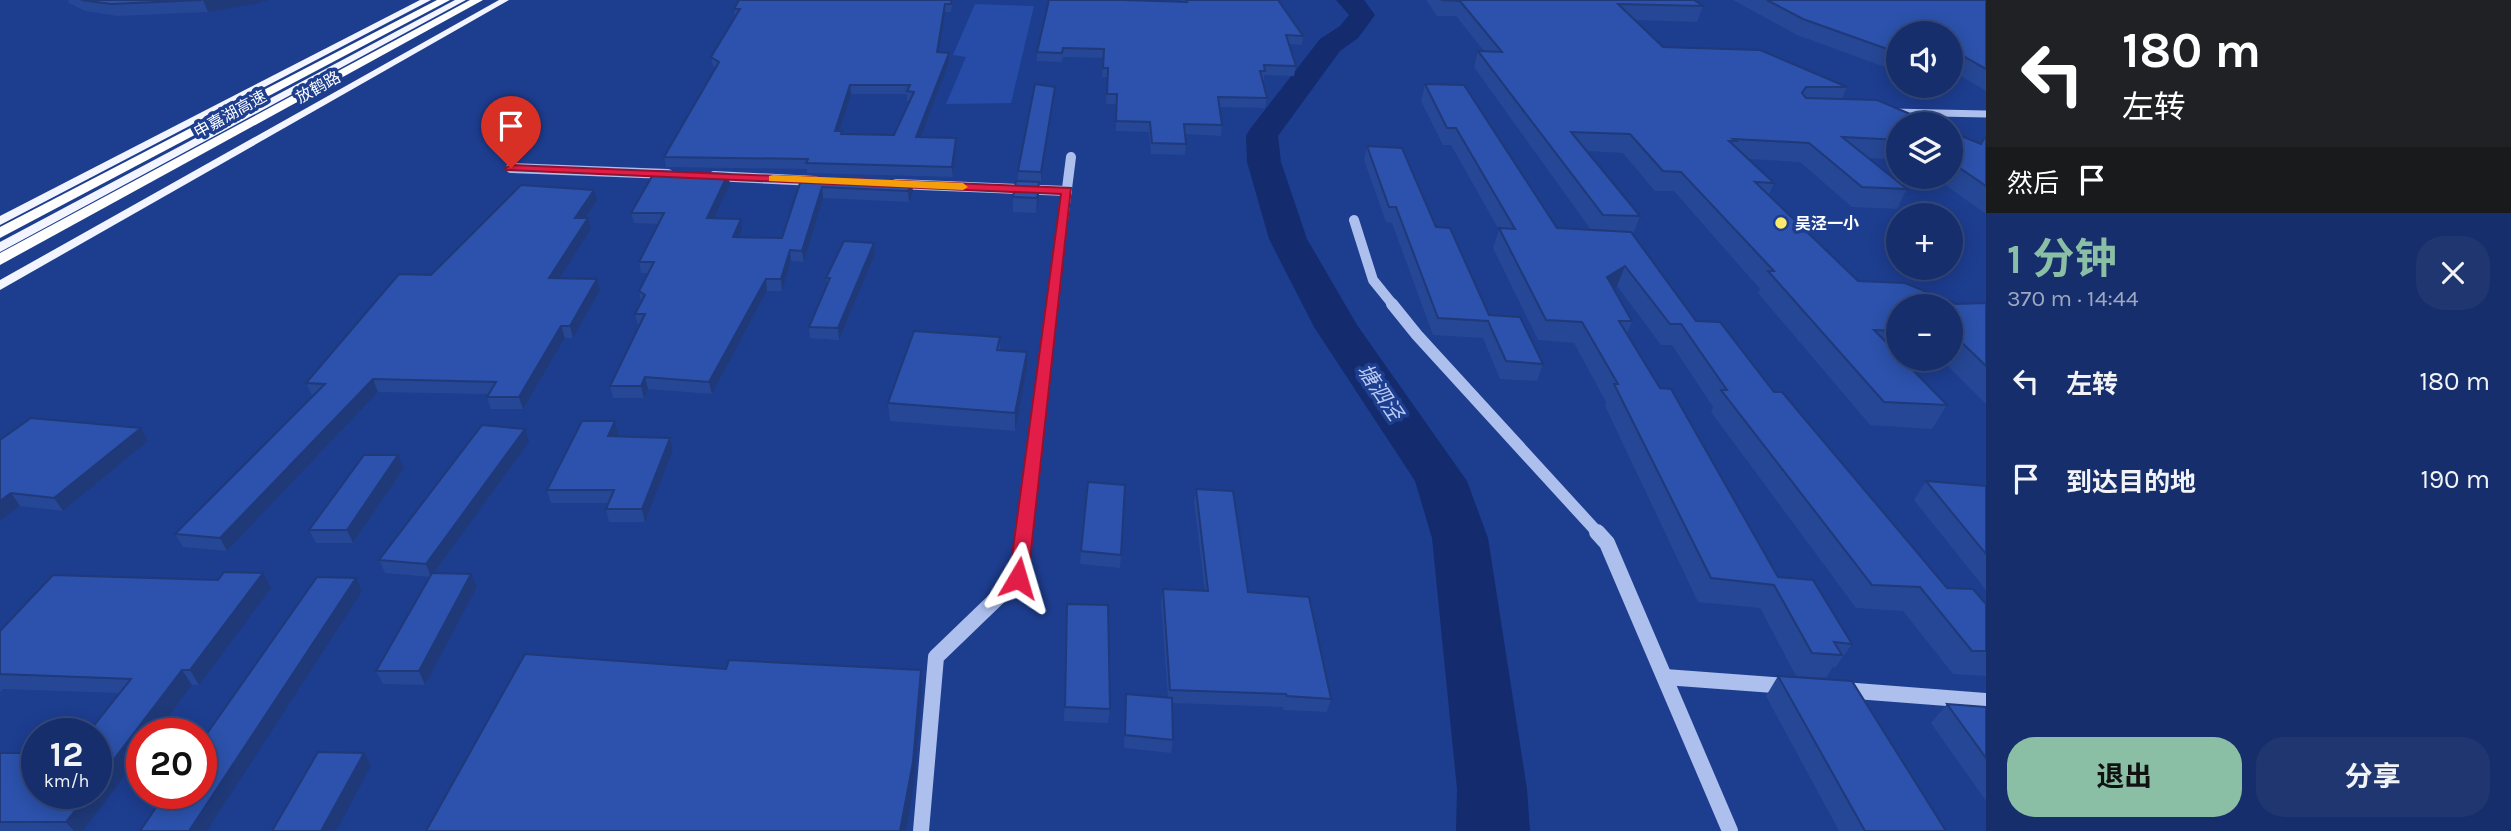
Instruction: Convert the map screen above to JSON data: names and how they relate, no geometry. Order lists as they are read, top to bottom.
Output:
{
  "streets": {
    "highway": ["申嘉湖高速"],
    "main road": ["放鹤路"]
  },
  "water": ["塘泗泾"],
  "places": ["吴泾一小"],
  "page": {
    "turn": ["180 m", "左转"],
    "map_buttons": ["+", "−"],
    "then": "然后",
    "heading": ["1 分钟", "370 m · 14:44"],
    "list": [
      {
        "name": "左转",
        "value": "180 m"
      },
      {
        "name": "到达目的地",
        "value": "190 m"
      }
    ],
    "speed": "12 km/h",
    "limit": "20",
    "buttons": ["退出", "分享"]
  }
}
